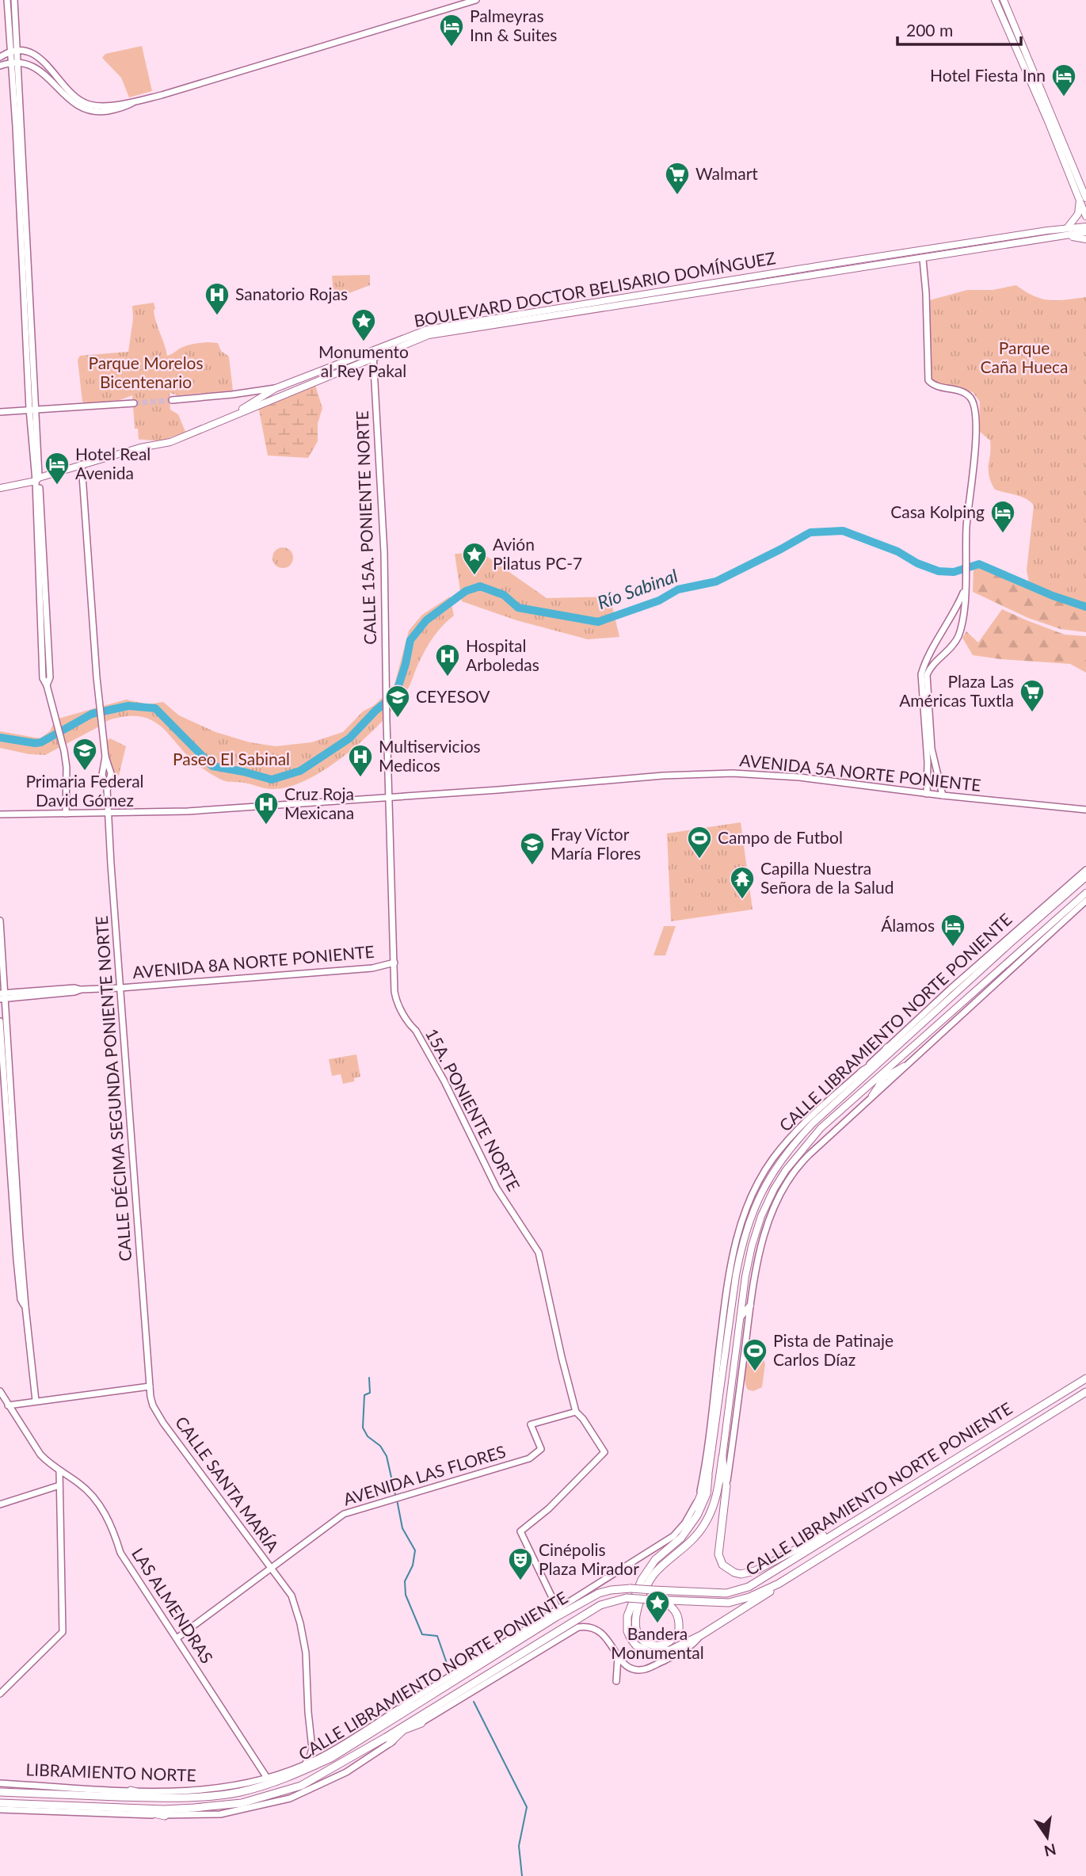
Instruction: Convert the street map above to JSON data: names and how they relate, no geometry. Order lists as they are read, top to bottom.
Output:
{
  "streets": {
    "highway": ["CALLE LIBRAMIENTO NORTE PONIENTE"],
    "main road": ["BOULEVARD DOCTOR BELISARIO DOMÍNGUEZ"],
    "street": [
      "CALLE 15A. PONIENTE NORTE",
      "AVENIDA 5A NORTE PONIENTE",
      "AVENIDA 8A NORTE PONIENTE",
      "CALLE DÉCIMA SEGUNDA PONIENTE NORTE",
      "15A. PONIENTE NORTE",
      "AVENIDA LAS FLORES",
      "CALLE SANTA MARÍA",
      "LAS ALMENDRAS",
      "LIBRAMIENTO NORTE"
    ]
  },
  "crossings": [
    ["BOULEVARD DOCTOR BELISARIO DOMÍNGUEZ", "CALLE 15A. PONIENTE NORTE"],
    ["CALLE 15A. PONIENTE NORTE", "15A. PONIENTE NORTE"],
    ["AVENIDA 5A NORTE PONIENTE", "CALLE DÉCIMA SEGUNDA PONIENTE NORTE"],
    ["AVENIDA 5A NORTE PONIENTE", "15A. PONIENTE NORTE"],
    ["AVENIDA 8A NORTE PONIENTE", "CALLE DÉCIMA SEGUNDA PONIENTE NORTE"],
    ["AVENIDA 8A NORTE PONIENTE", "15A. PONIENTE NORTE"],
    ["CALLE LIBRAMIENTO NORTE PONIENTE", "LIBRAMIENTO NORTE"],
    ["CALLE DÉCIMA SEGUNDA PONIENTE NORTE", "CALLE SANTA MARÍA"],
    ["15A. PONIENTE NORTE", "AVENIDA LAS FLORES"],
    ["AVENIDA LAS FLORES", "CALLE SANTA MARÍA"],
    ["AVENIDA LAS FLORES", "LAS ALMENDRAS"],
    ["LAS ALMENDRAS", "LIBRAMIENTO NORTE"]
  ],
  "water": ["Río Sabinal"],
  "parks": ["Parque Caña Hueca", "Parque Morelos Bicentenario", "Paseo El Sabinal"],
  "places": {
    "hotel": [
      "Palmeyras Inn & Suites",
      "Hotel Fiesta Inn",
      "Hotel Real Avenida",
      "Casa Kolping",
      "Álamos"
    ],
    "supermarket": ["Walmart", "Plaza Las Américas Tuxtla"],
    "hospital": [
      "Sanatorio Rojas",
      "Hospital Arboledas",
      "Multiservicios Medicos",
      "Cruz Roja Mexicana"
    ],
    "place": ["Monumento al Rey Pakal", "Avión Pilatus PC-7", "Bandera Monumental"],
    "school or university": ["CEYESOV", "Primaria Federal David Gómez", "Fray Víctor María Flores"],
    "sports": ["Campo de Futbol", "Pista de Patinaje Carlos Díaz"],
    "temple": ["Capilla Nuestra Señora de la Salud"],
    "theatre": ["Cinépolis Plaza Mirador"]
  },
  "scale_bar": "200 m",
  "north": "bottom"
}
